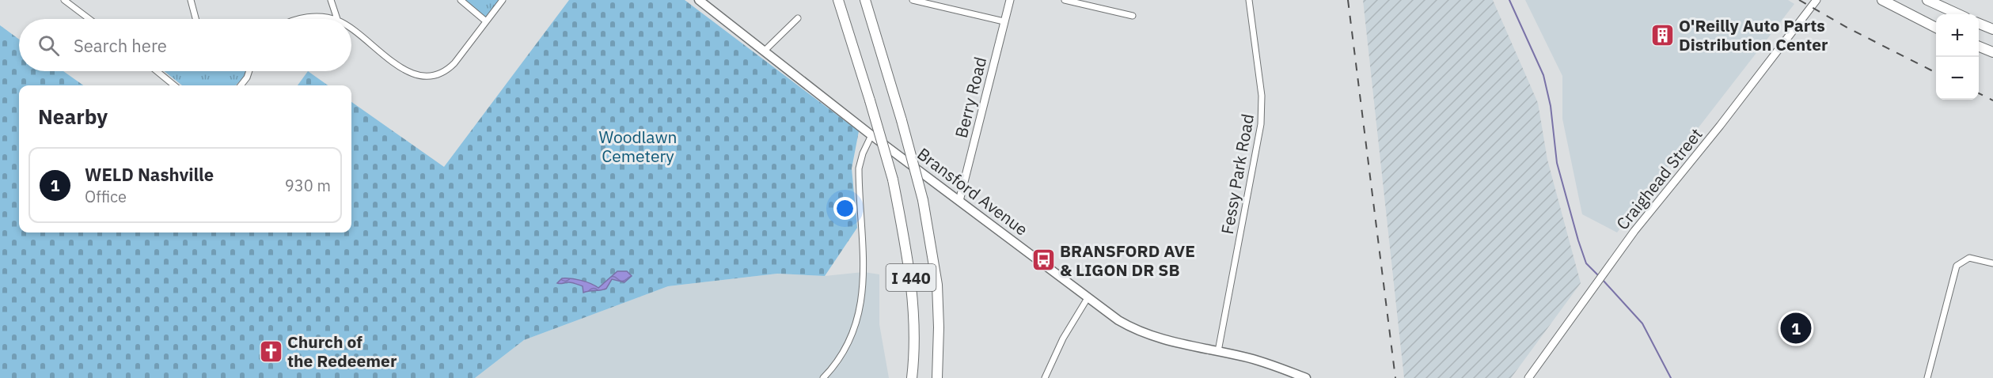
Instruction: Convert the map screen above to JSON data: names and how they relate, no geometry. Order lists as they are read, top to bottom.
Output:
{
  "streets": {
    "highway": ["I 440"],
    "main road": ["Bransford Avenue"],
    "street": ["Berry Road", "Fessy Park Road", "Craighead Street"]
  },
  "crossings": [
    ["Berry Road", "Bransford Avenue"],
    ["Fessy Park Road", "Bransford Avenue"]
  ],
  "parks": ["Woodlawn Cemetery"],
  "places": {
    "building": ["O'Reilly Auto Parts Distribution Center"],
    "bus stop": ["BRANSFORD AVE & LIGON DR SB"],
    "church": ["Church of the Redeemer"]
  },
  "page": {
    "map_buttons": ["+", "−"],
    "search": "Search here",
    "heading": "Nearby",
    "list": [
      {
        "mark": "1",
        "name": "WELD Nashville",
        "note": "Office",
        "value": "930 m"
      }
    ],
    "pins": "1"
  }
}
